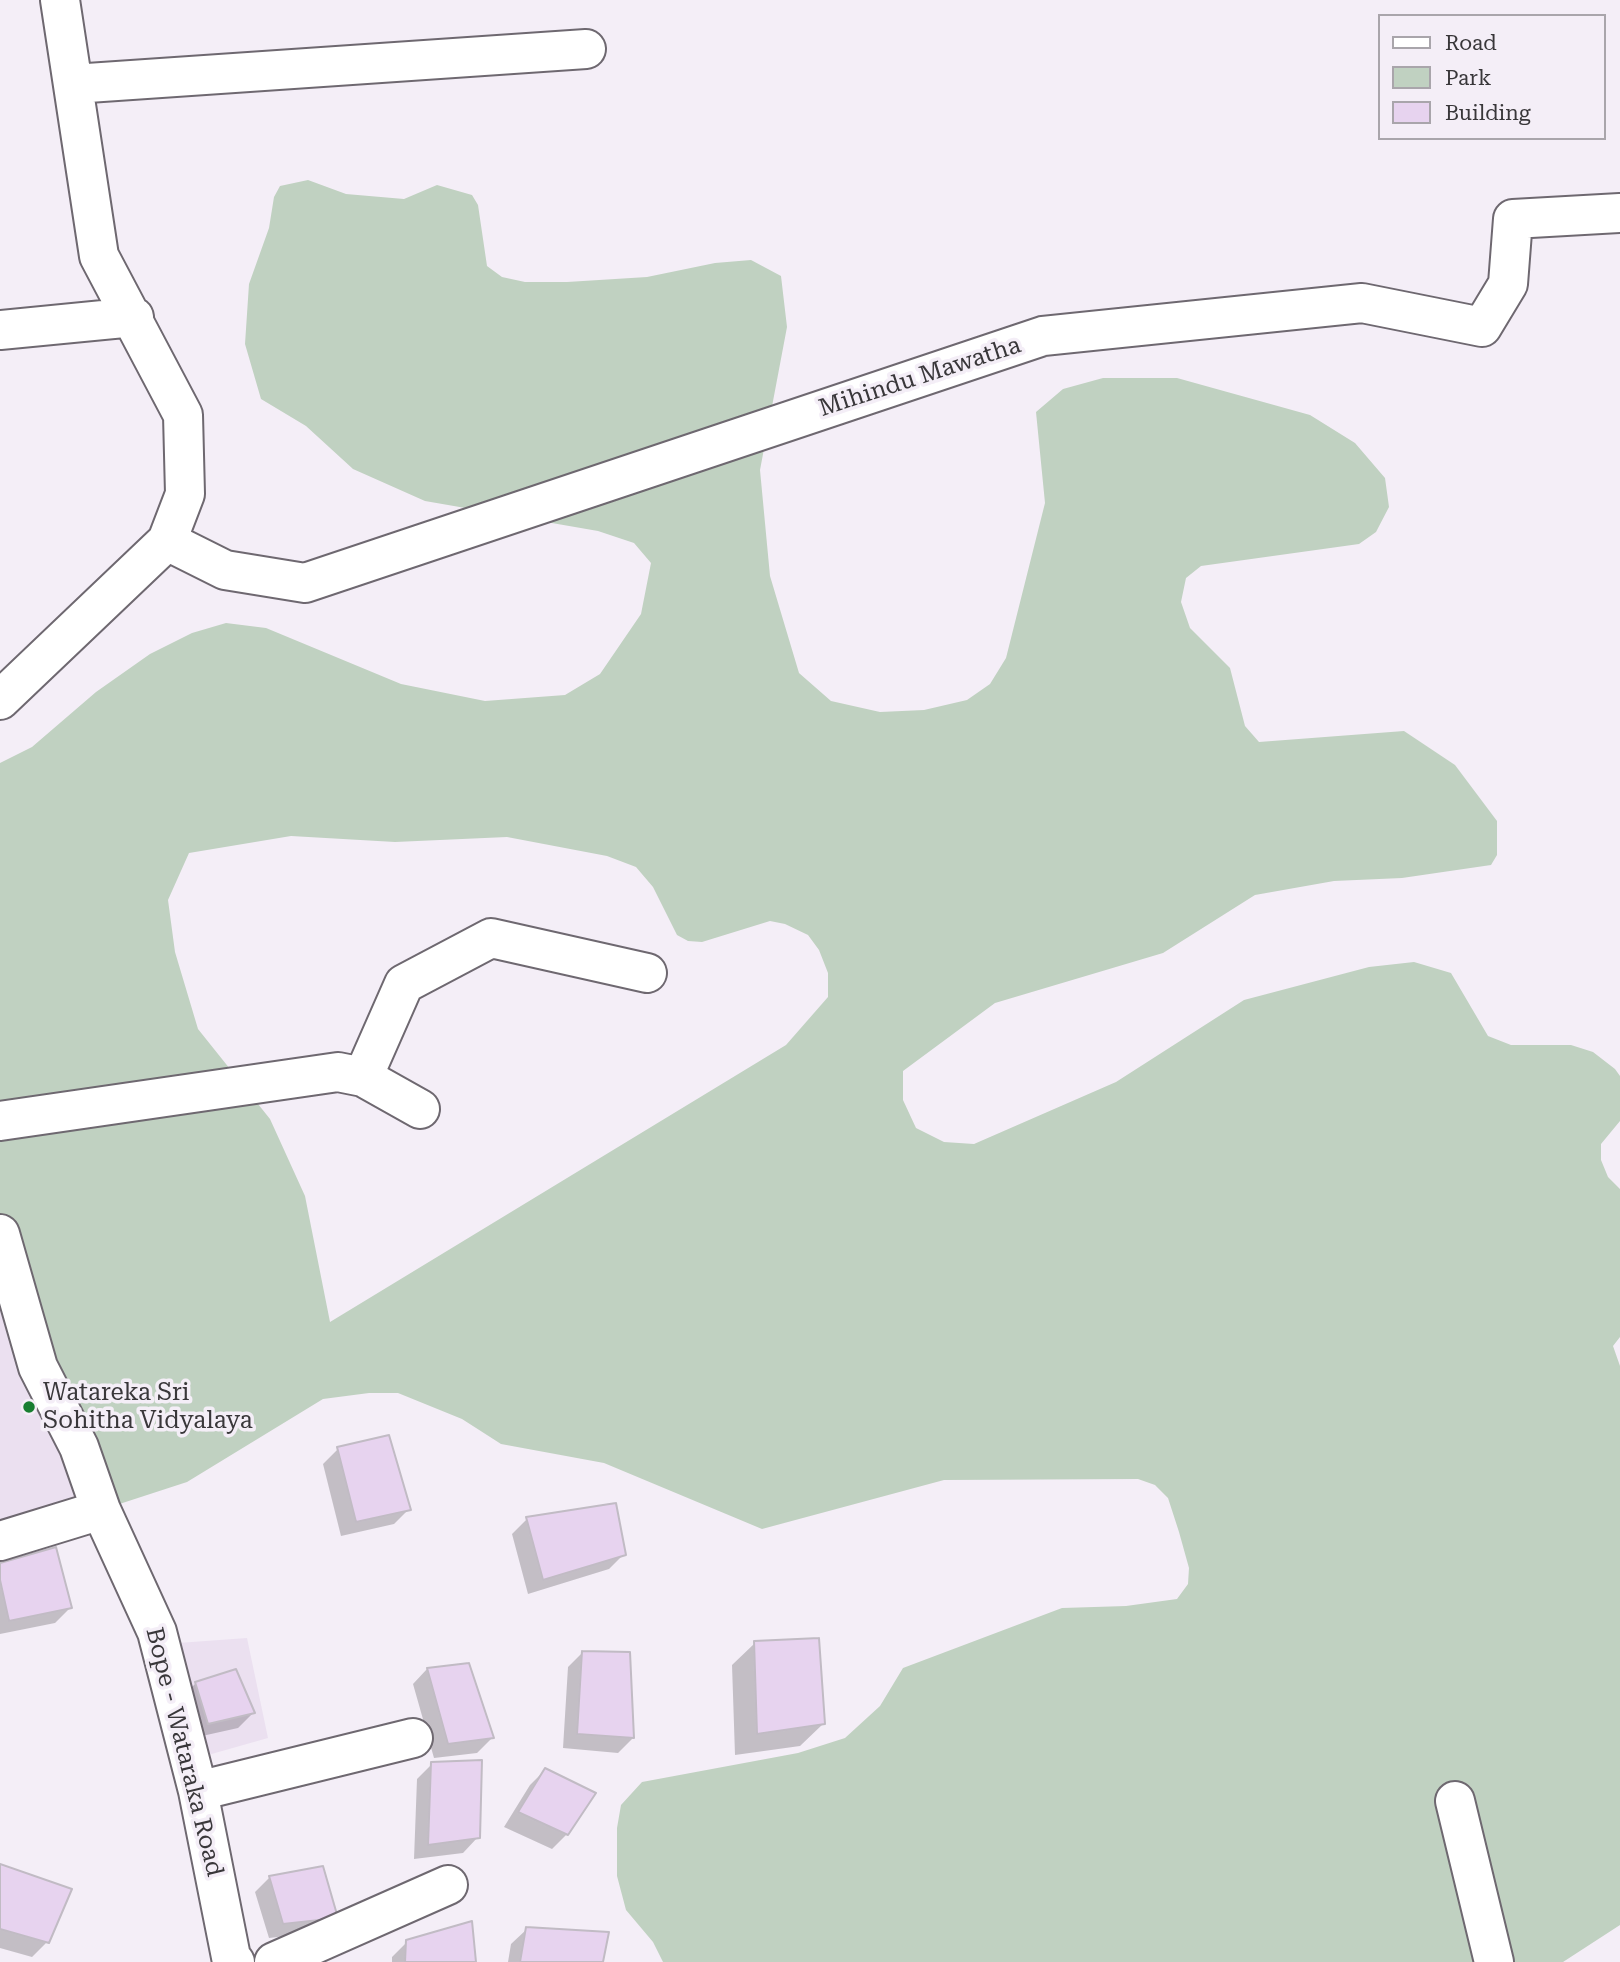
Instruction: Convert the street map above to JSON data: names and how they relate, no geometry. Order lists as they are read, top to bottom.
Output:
{
  "streets": {
    "street": ["Mihindu Mawatha", "Bope - Wataraka Road"]
  },
  "places": ["Watareka Sri Sohitha Vidyalaya"],
  "legend": ["Road", "Park", "Building"]
}
